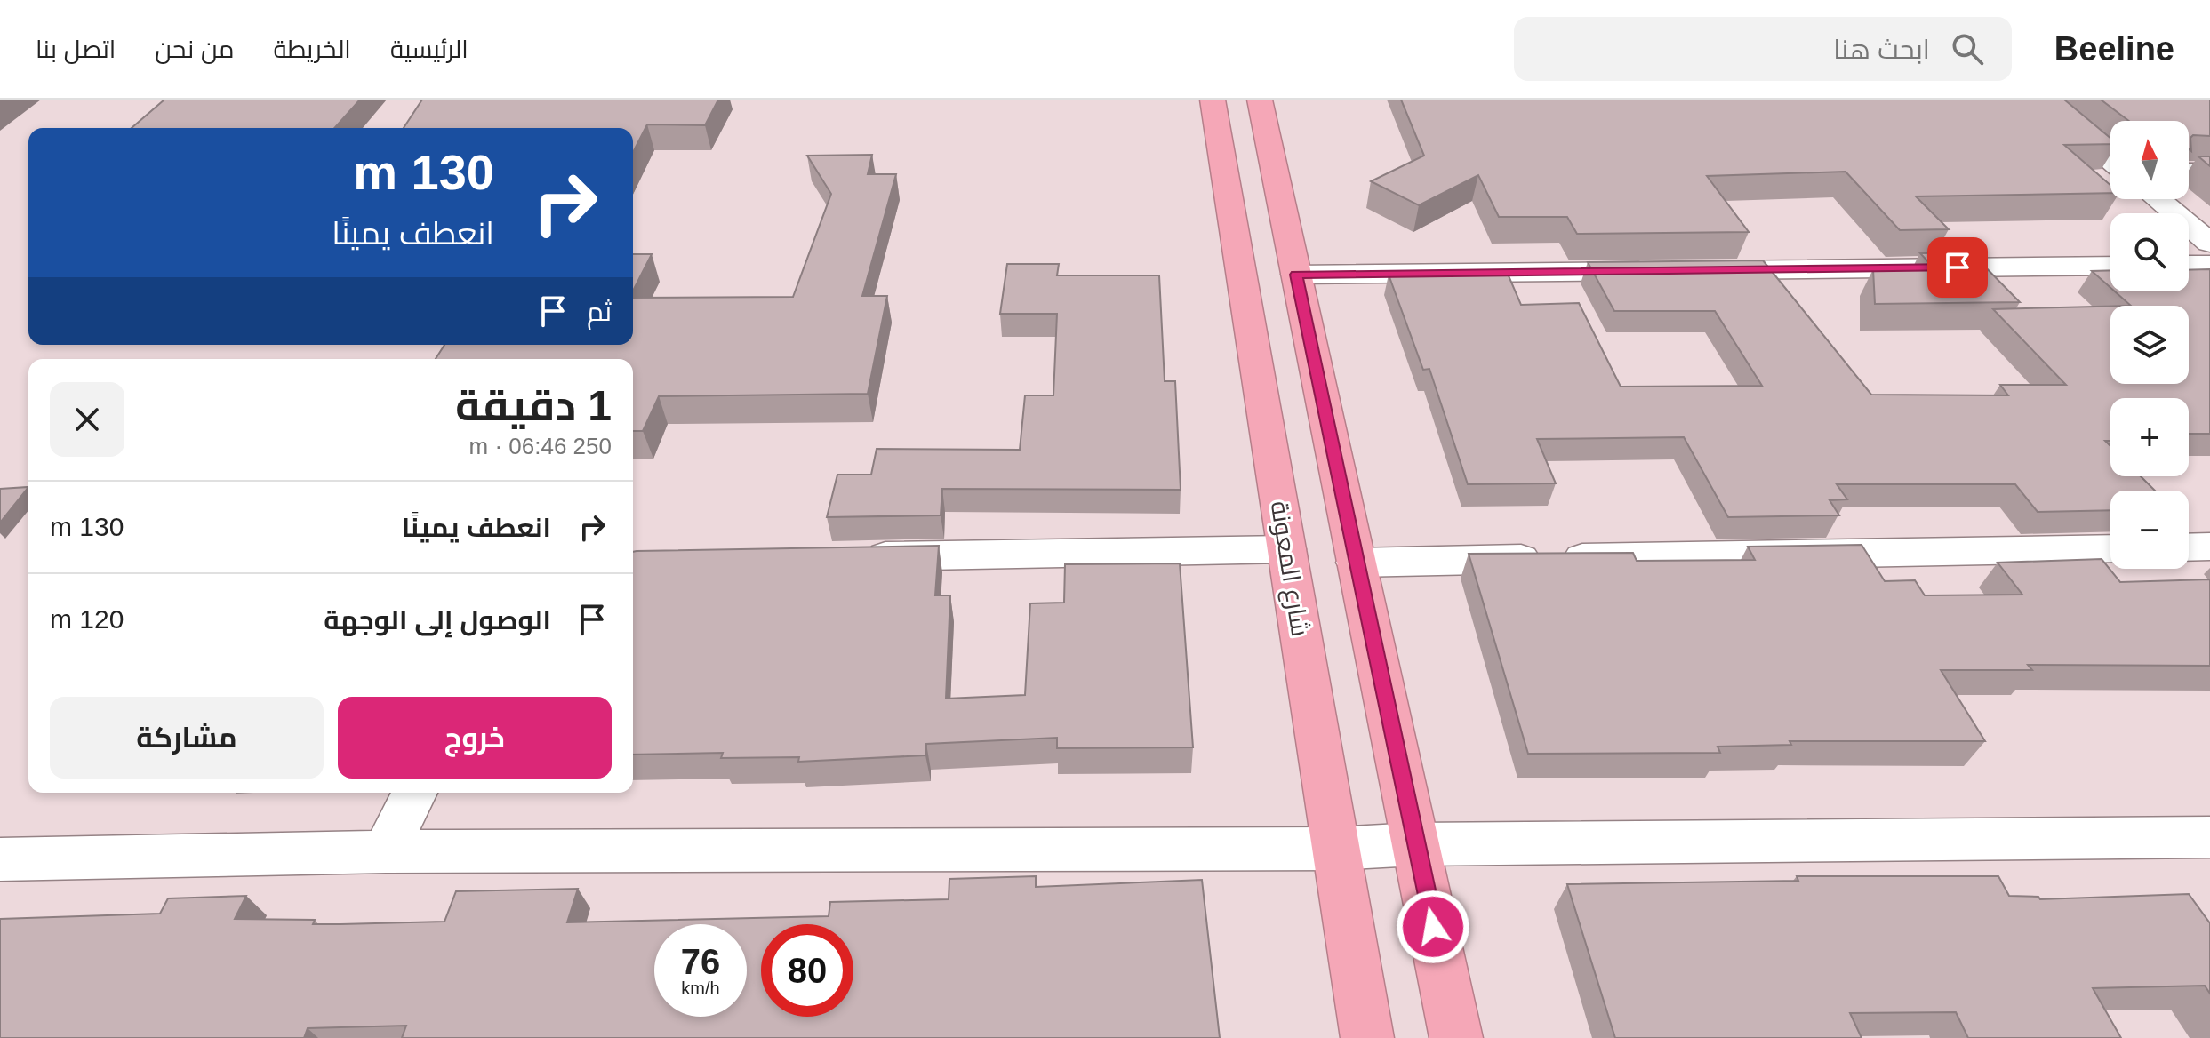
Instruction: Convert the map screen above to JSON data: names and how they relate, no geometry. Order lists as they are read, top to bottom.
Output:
{
  "streets": {
    "highway": ["شارع المعونة"]
  },
  "north": "top",
  "page": {
    "header": "Beeline",
    "search": "ابحث هنا",
    "nav": [
      "الرئيسية",
      "الخريطة",
      "من نحن",
      "اتصل بنا"
    ],
    "map_buttons": ["+", "−"],
    "turn": ["130 m", "انعطف يمينًا"],
    "then": "ثم",
    "heading": ["1 دقيقة", "250 m · 06:46"],
    "list": [
      {
        "name": "انعطف يمينًا",
        "value": "130 m"
      },
      {
        "name": "الوصول إلى الوجهة",
        "value": "120 m"
      }
    ],
    "buttons": ["خروج", "مشاركة"],
    "speed": "76 km/h",
    "limit": "80"
  }
}
